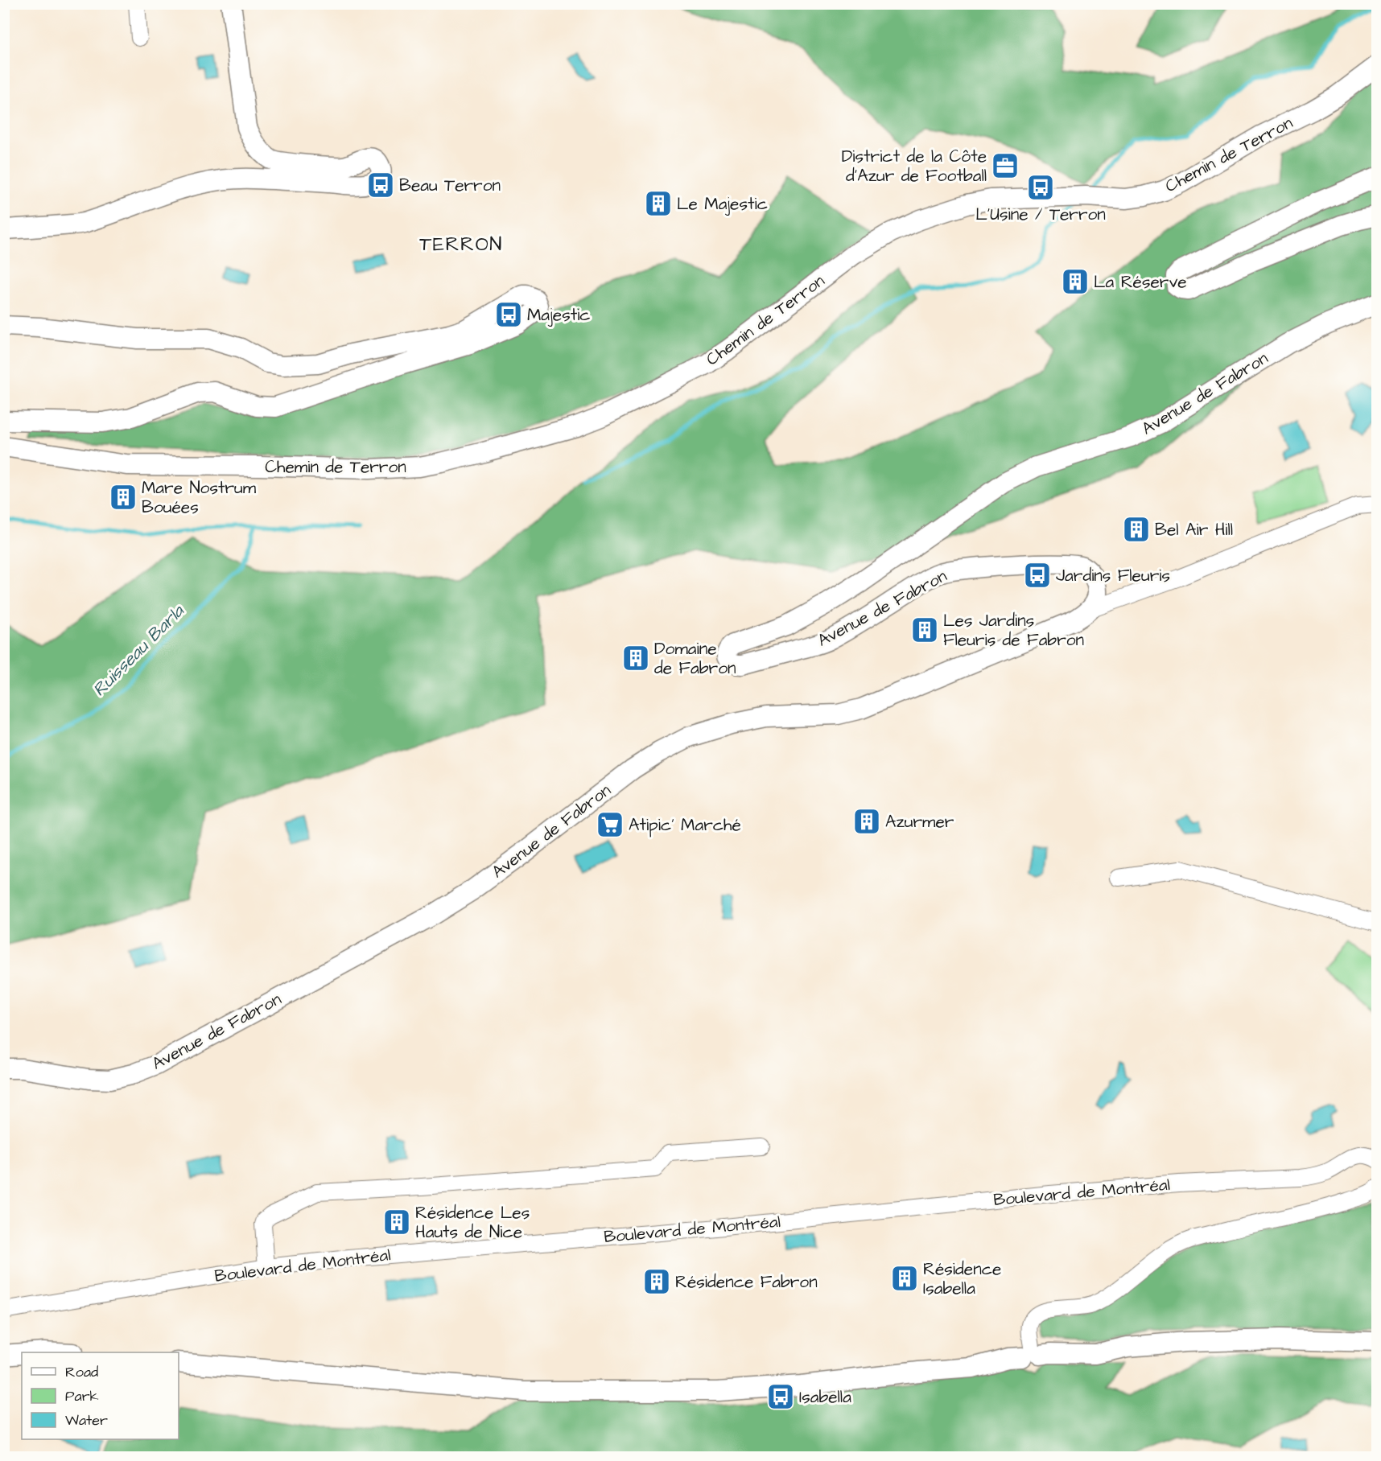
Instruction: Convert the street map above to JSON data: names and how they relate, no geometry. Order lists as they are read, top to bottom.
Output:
{
  "streets": {
    "street": ["Chemin de Terron", "Avenue de Fabron", "Boulevard de Montréal"]
  },
  "districts": ["TERRON"],
  "water": ["Ruisseau Barla"],
  "places": {
    "office": ["District de la Côte d'Azur de Football"],
    "bus stop": [
      "Beau Terron",
      "L'Usine / Terron",
      "Majestic",
      "Jardins Fleuris",
      "Isabella"
    ],
    "building": [
      "Le Majestic",
      "La Réserve",
      "Mare Nostrum Bouées",
      "Bel Air Hill",
      "Les Jardins Fleuris de Fabron",
      "Domaine de Fabron",
      "Azurmer",
      "Résidence Les Hauts de Nice",
      "Résidence Isabella",
      "Résidence Fabron"
    ],
    "supermarket": ["Atipic' Marché"]
  },
  "legend": ["Road", "Park", "Water"]
}
